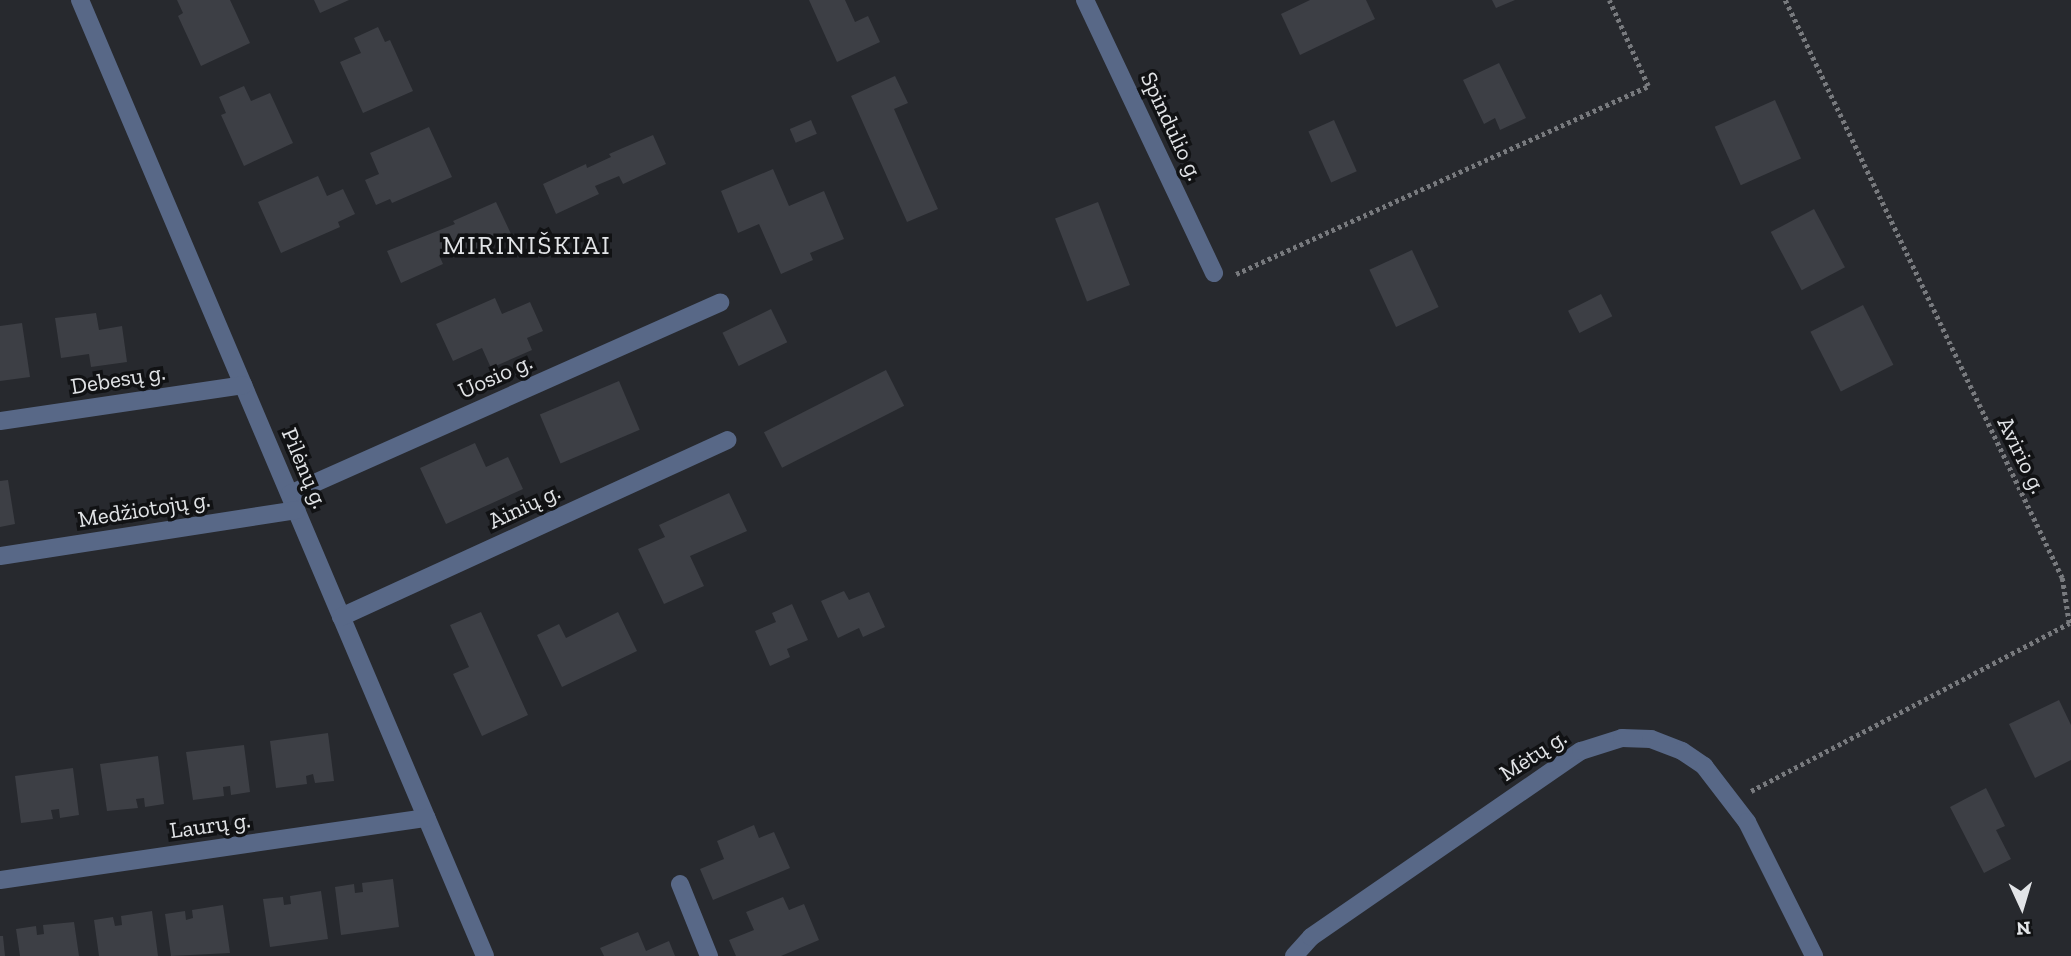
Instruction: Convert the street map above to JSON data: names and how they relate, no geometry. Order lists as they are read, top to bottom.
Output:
{
  "streets": {
    "street": [
      "Spindulio g.",
      "Uosio g.",
      "Debesų g.",
      "Pilėnų g.",
      "Ainių g.",
      "Medžiotojų g.",
      "Mėtų g.",
      "Laurų g."
    ],
    "path": ["Avirio g."]
  },
  "crossings": [
    ["Uosio g.", "Pilėnų g."],
    ["Uosio g.", "Medžiotojų g."],
    ["Debesų g.", "Pilėnų g."],
    ["Avirio g.", "Mėtų g."],
    ["Pilėnų g.", "Ainių g."],
    ["Pilėnų g.", "Medžiotojų g."],
    ["Pilėnų g.", "Laurų g."]
  ],
  "districts": ["MIRINIŠKIAI"],
  "north": "bottom"
}
